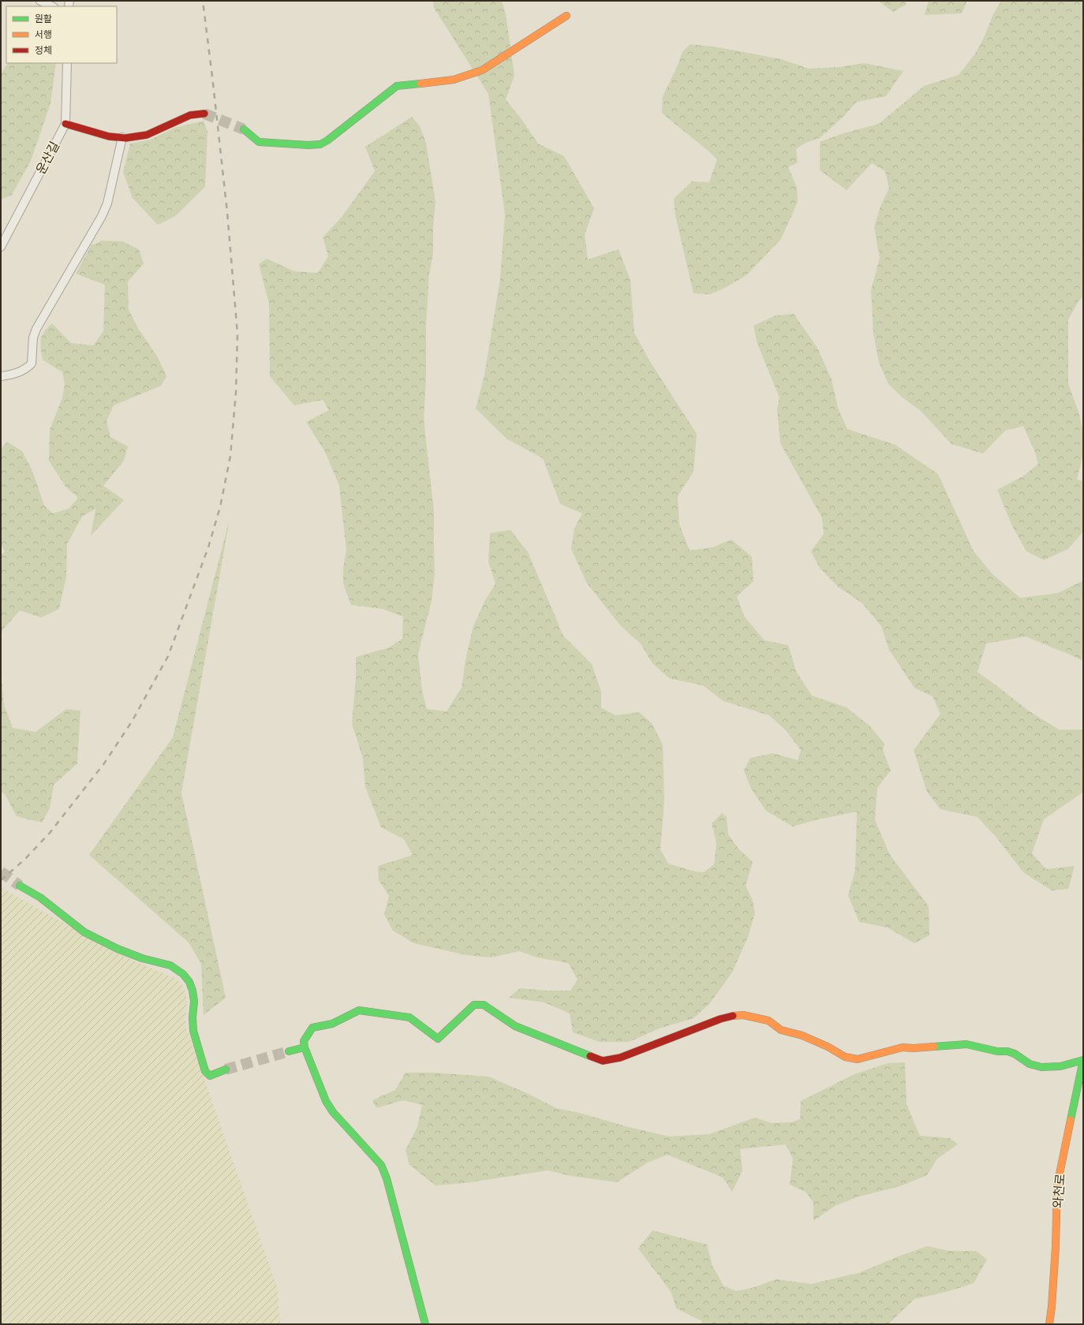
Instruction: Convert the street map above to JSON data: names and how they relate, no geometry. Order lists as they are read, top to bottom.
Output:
{
  "streets": {
    "street": ["운산길", "와천로"]
  },
  "legend": ["원활", "서행", "정체"]
}
